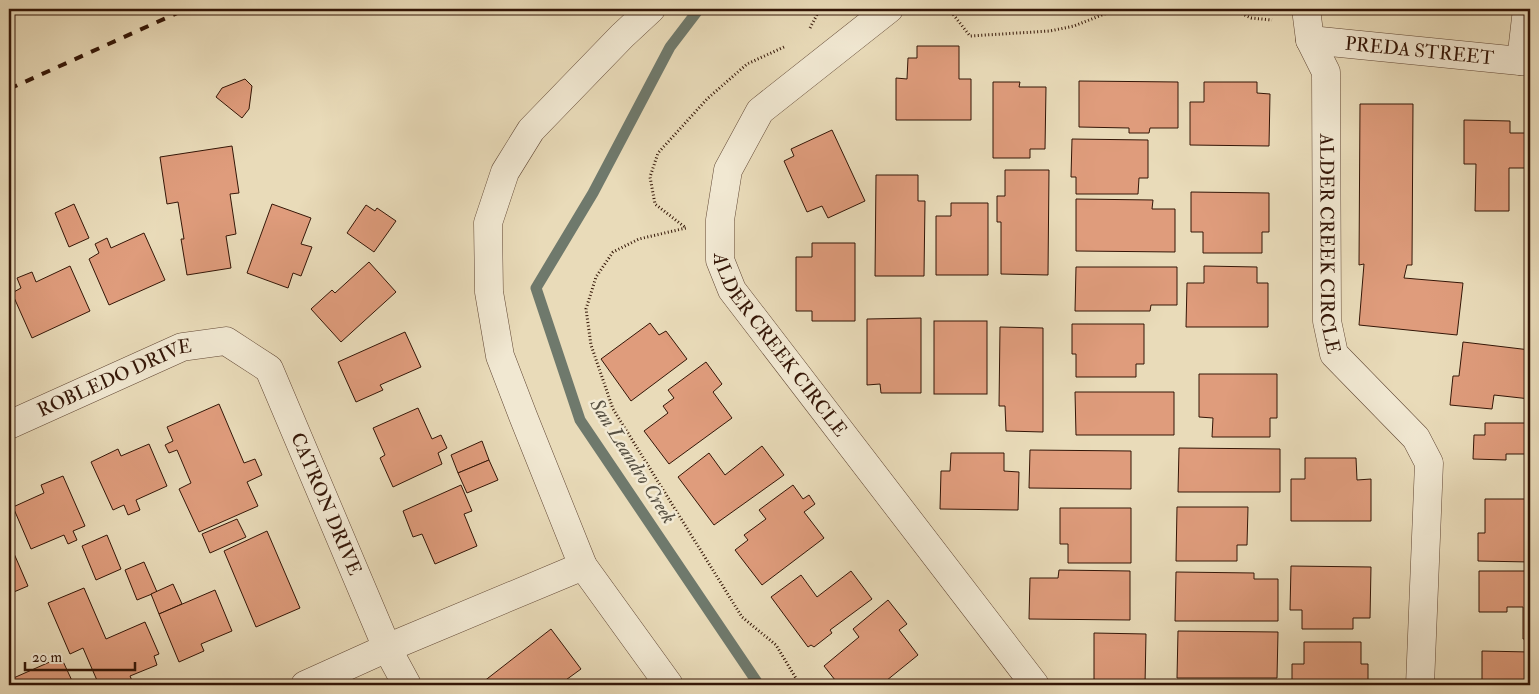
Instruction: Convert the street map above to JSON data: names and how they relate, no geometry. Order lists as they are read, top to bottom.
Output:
{
  "streets": {
    "street": [
      "PREDA STREET",
      "ALDER CREEK CIRCLE",
      "ROBLEDO DRIVE",
      "CATRON DRIVE"
    ]
  },
  "crossings": [
    ["PREDA STREET", "ALDER CREEK CIRCLE"],
    ["ROBLEDO DRIVE", "CATRON DRIVE"]
  ],
  "water": ["San Leandro Creek"],
  "scale_bar": "20 m"
}
